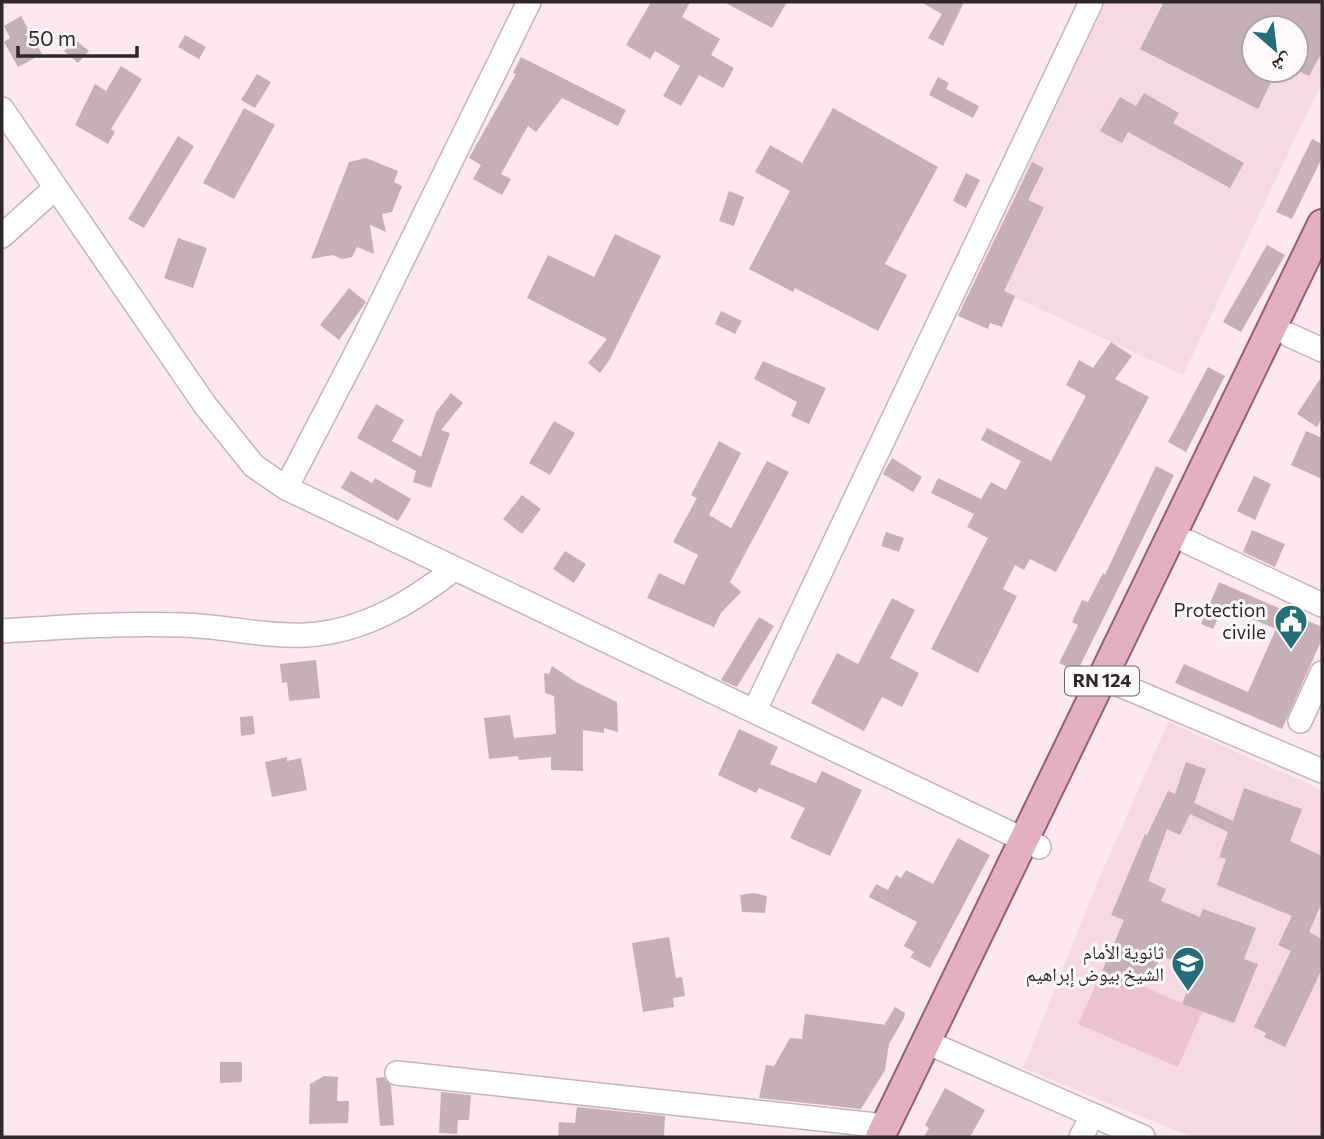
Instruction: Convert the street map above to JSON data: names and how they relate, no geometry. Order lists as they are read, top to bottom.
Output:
{
  "streets": {
    "main road": ["RN 124"]
  },
  "places": {
    "public building": ["Protection civile"],
    "school or university": ["ثانوية الأمام الشيخ بيوض إبراهيم"]
  },
  "scale_bar": "50 m",
  "north": "bottom right"
}
